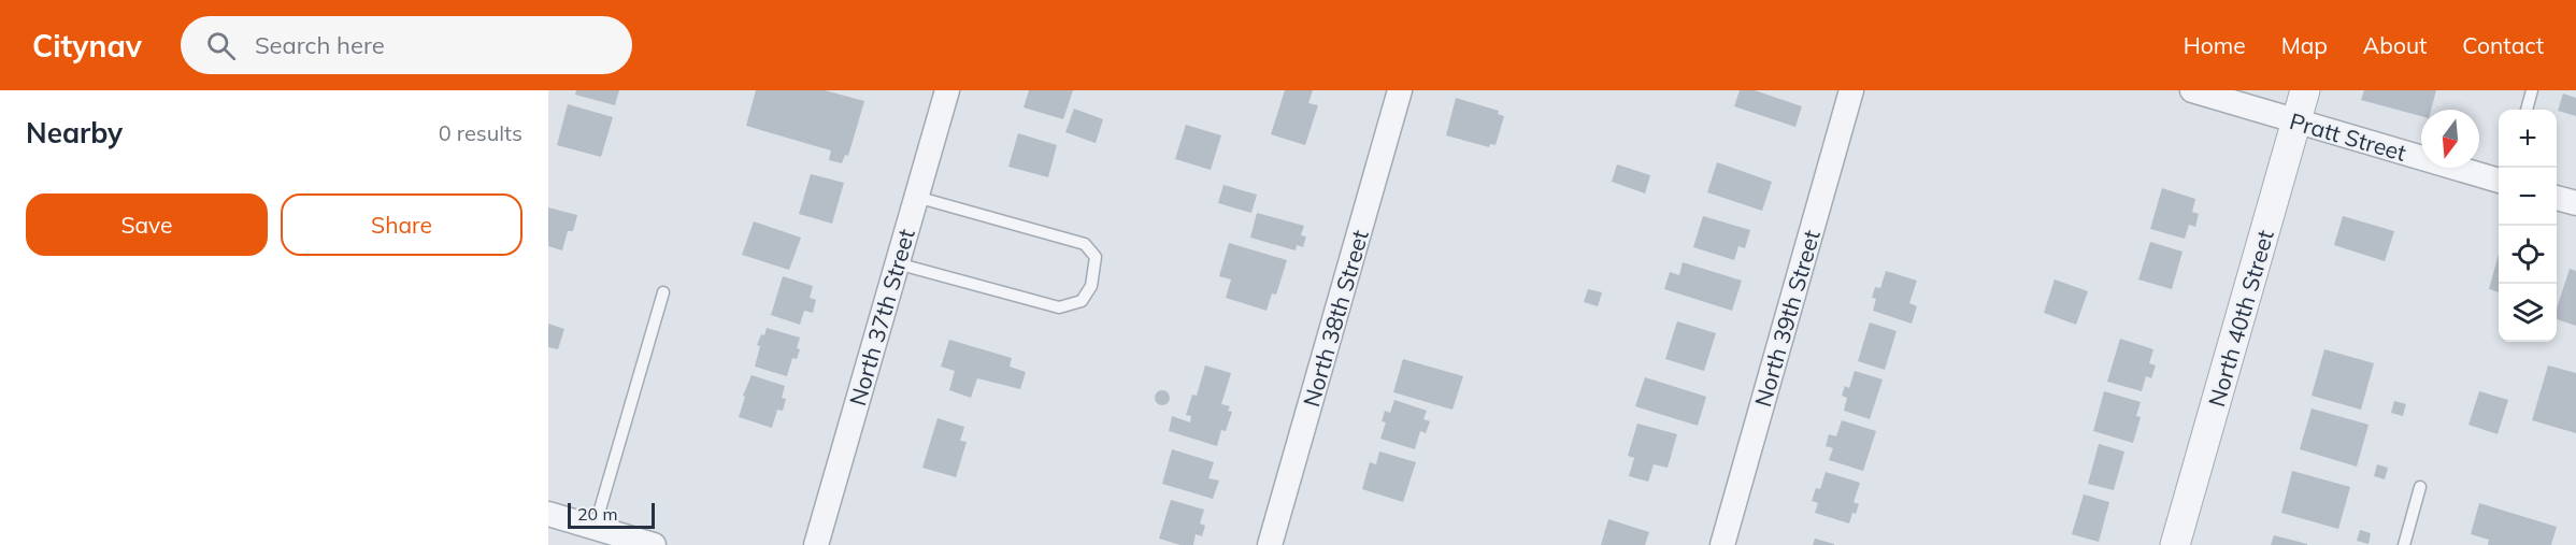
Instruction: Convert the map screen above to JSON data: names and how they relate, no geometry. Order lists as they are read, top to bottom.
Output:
{
  "streets": {
    "street": [
      "Pratt Street",
      "North 37th Street",
      "North 38th Street",
      "North 39th Street",
      "North 40th Street"
    ]
  },
  "crossings": [
    ["Pratt Street", "North 40th Street"]
  ],
  "scale_bar": "20 m",
  "north": "bottom",
  "page": {
    "header": "Citynav",
    "search": "Search here",
    "nav": [
      "Home",
      "Map",
      "About",
      "Contact"
    ],
    "heading": ["Nearby", "0 results"],
    "map_buttons": ["+", "−"],
    "buttons": ["Save", "Share"],
    "scale": "20 m"
  }
}
